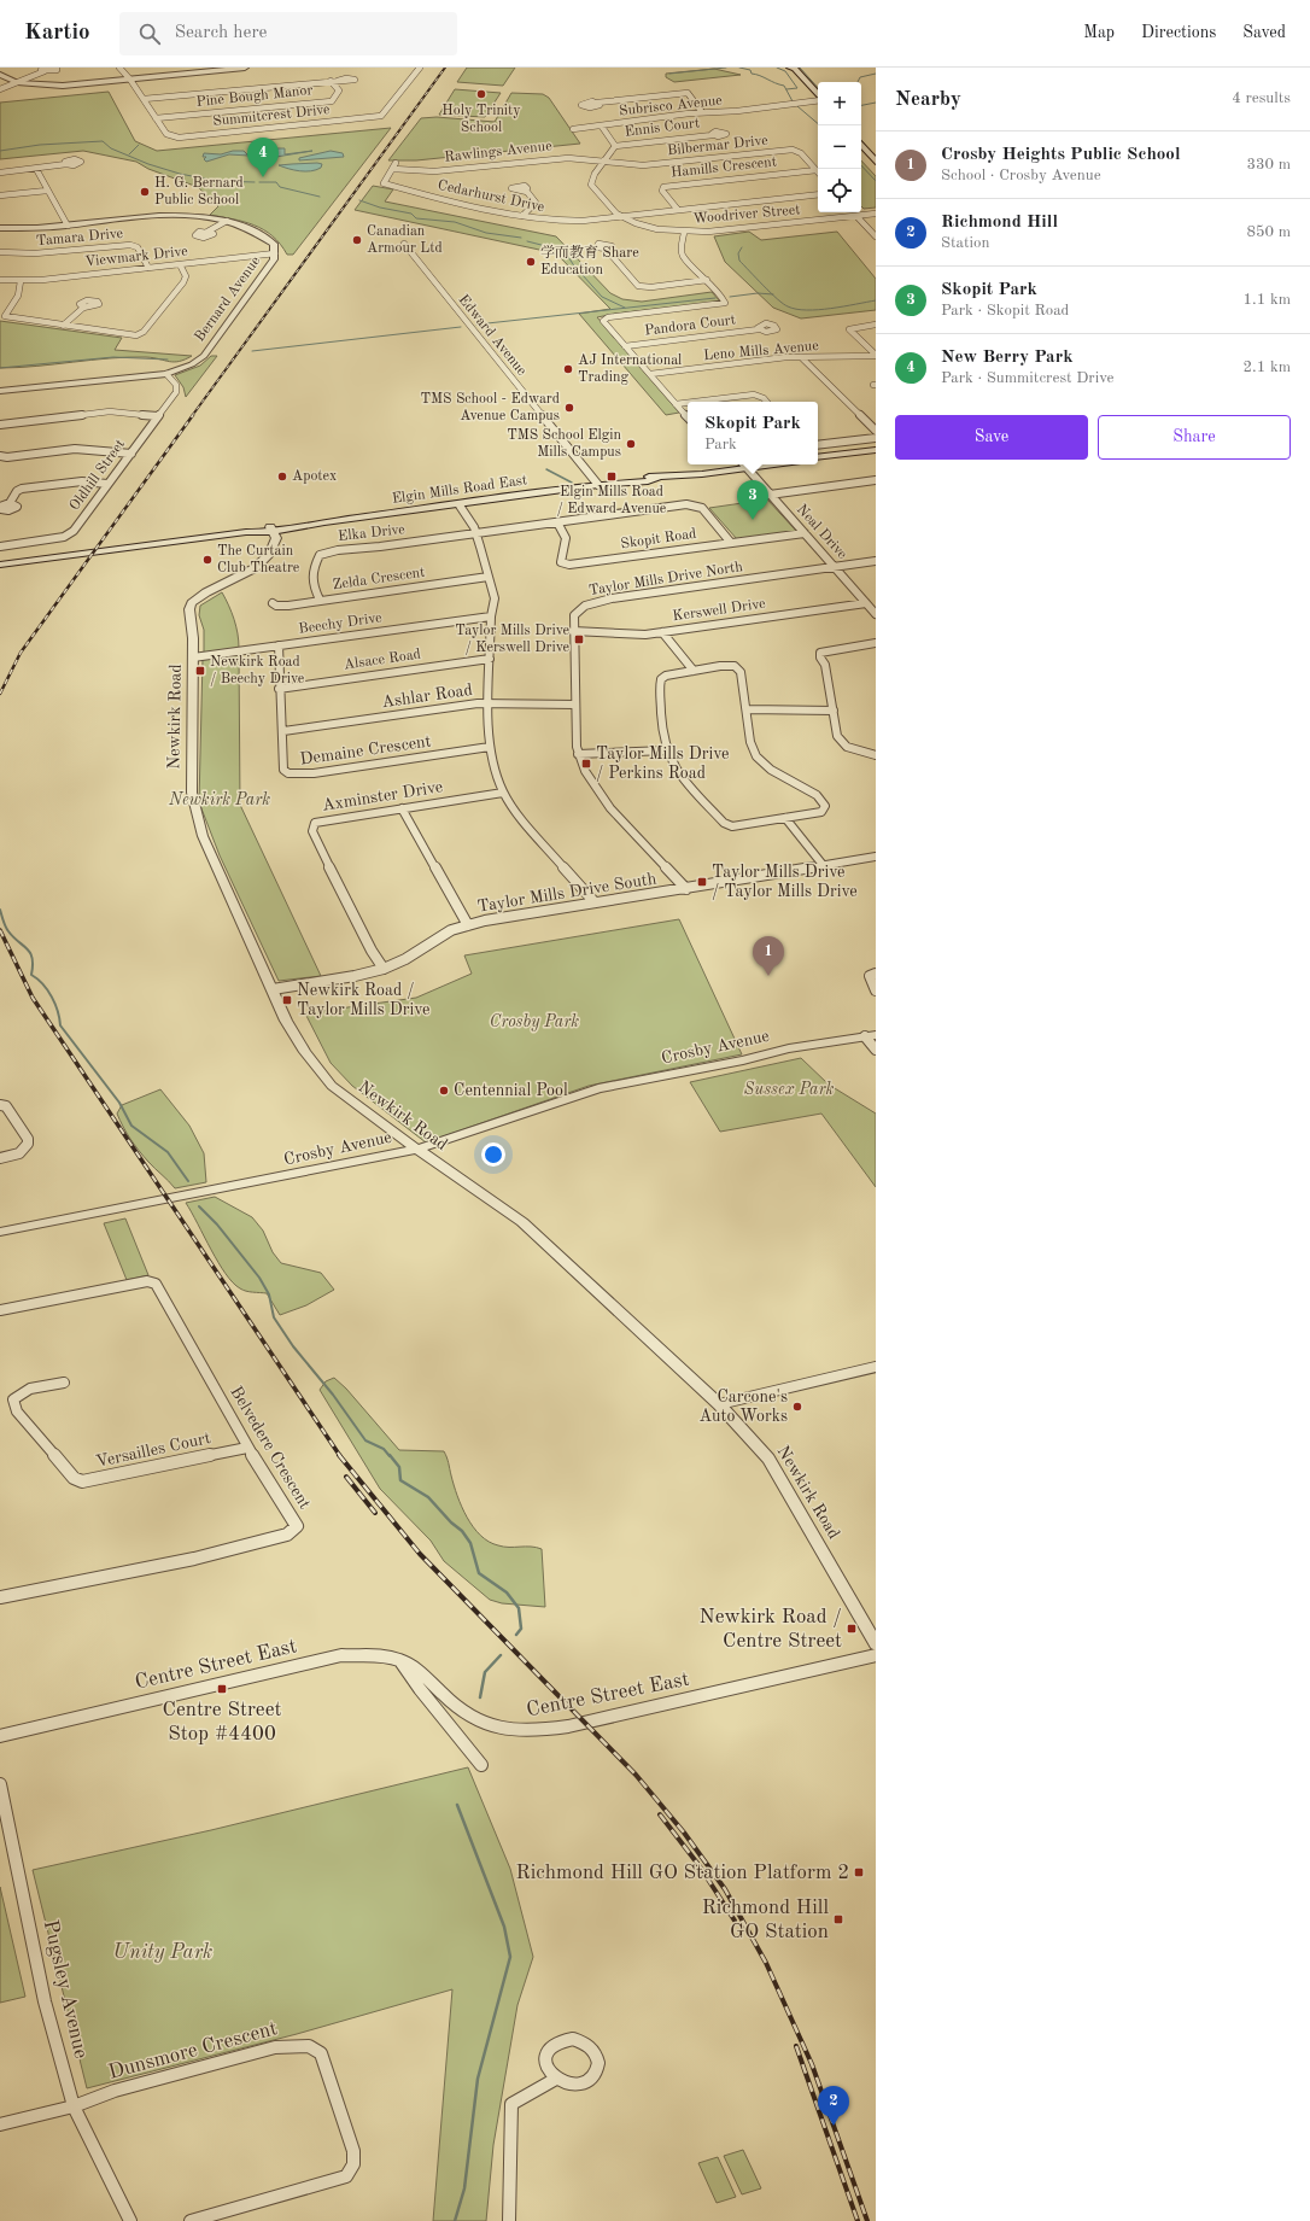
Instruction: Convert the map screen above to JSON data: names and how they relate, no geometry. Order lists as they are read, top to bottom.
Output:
{
  "streets": {
    "main road": ["Elgin Mills Road East"],
    "street": [
      "Pine Bough Manor",
      "Subrisco Avenue",
      "Summitcrest Drive",
      "Ennis Court",
      "Bilbermar Drive",
      "Rawlings Avenue",
      "Hamills Crescent",
      "Cedarhurst Drive",
      "Woodriver Street",
      "Tamara Drive",
      "Viewmark Drive",
      "Bernard Avenue",
      "Pandora Court",
      "Edward Avenue",
      "Leno Mills Avenue",
      "Oldhill Street",
      "Neal Drive",
      "Elka Drive",
      "Skopit Road",
      "Zelda Crescent",
      "Taylor Mills Drive North",
      "Kerswell Drive",
      "Beechy Drive",
      "Alsace Road",
      "Ashlar Road",
      "Newkirk Road",
      "Demaine Crescent",
      "Axminster Drive",
      "Taylor Mills Drive South",
      "Crosby Avenue",
      "Belvedere Crescent",
      "Versailles Court",
      "Centre Street East",
      "Pugsley Avenue",
      "Dunsmore Crescent"
    ]
  },
  "crossings": [
    ["Pine Bough Manor", "Summitcrest Drive"],
    ["Ennis Court", "Woodriver Street"],
    ["Bilbermar Drive", "Rawlings Avenue"],
    ["Bilbermar Drive", "Hamills Crescent"],
    ["Bilbermar Drive", "Woodriver Street"],
    ["Rawlings Avenue", "Cedarhurst Drive"],
    ["Rawlings Avenue", "Woodriver Street"],
    ["Cedarhurst Drive", "Woodriver Street"],
    ["Tamara Drive", "Viewmark Drive"],
    ["Viewmark Drive", "Bernard Avenue"],
    ["Bernard Avenue", "Oldhill Street"],
    ["Edward Avenue", "Elgin Mills Road East"],
    ["Elgin Mills Road East", "Neal Drive"],
    ["Elgin Mills Road East", "Newkirk Road"],
    ["Neal Drive", "Skopit Road"],
    ["Neal Drive", "Taylor Mills Drive North"],
    ["Neal Drive", "Kerswell Drive"],
    ["Elka Drive", "Zelda Crescent"],
    ["Taylor Mills Drive North", "Kerswell Drive"],
    ["Taylor Mills Drive North", "Ashlar Road"],
    ["Taylor Mills Drive North", "Taylor Mills Drive South"],
    ["Beechy Drive", "Newkirk Road"],
    ["Beechy Drive", "Demaine Crescent"],
    ["Alsace Road", "Demaine Crescent"],
    ["Ashlar Road", "Demaine Crescent"],
    ["Newkirk Road", "Taylor Mills Drive South"],
    ["Newkirk Road", "Crosby Avenue"],
    ["Axminster Drive", "Taylor Mills Drive South"],
    ["Belvedere Crescent", "Versailles Court"],
    ["Pugsley Avenue", "Dunsmore Crescent"]
  ],
  "parks": [
    "Newkirk Park",
    "Crosby Park",
    "Sussex Park",
    "Unity Park"
  ],
  "places": {
    "other": [
      "Holy Trinity School",
      "H. G. Bernard Public School",
      "Canadian Armour Ltd",
      "学而教育 Share Education",
      "AJ International Trading",
      "TMS School - Edward Avenue Campus",
      "TMS School Elgin Mills Campus",
      "Apotex",
      "The Curtain Club Theatre",
      "Centennial Pool",
      "Carcone's Auto Works"
    ],
    "transit": [
      "Elgin Mills Road / Edward Avenue",
      "Taylor Mills Drive / Kerswell Drive",
      "Newkirk Road / Beechy Drive",
      "Taylor Mills Drive / Perkins Road",
      "Taylor Mills Drive / Taylor Mills Drive",
      "Newkirk Road / Taylor Mills Drive",
      "Newkirk Road / Centre Street",
      "Centre Street Stop #4400",
      "Richmond Hill GO Station Platform 2",
      "Richmond Hill GO Station"
    ]
  },
  "page": {
    "header": "Kartio",
    "search": "Search here",
    "nav": ["Map", "Directions", "Saved"],
    "heading": ["Nearby", "4 results"],
    "map_buttons": ["+", "−"],
    "list": [
      {
        "mark": "1",
        "name": "Crosby Heights Public School",
        "note": "School · Crosby Avenue",
        "value": "330 m"
      },
      {
        "mark": "2",
        "name": "Richmond Hill",
        "note": "Station",
        "value": "850 m"
      },
      {
        "mark": "3",
        "name": "Skopit Park",
        "note": "Park · Skopit Road",
        "value": "1.1 km"
      },
      {
        "mark": "4",
        "name": "New Berry Park",
        "note": "Park · Summitcrest Drive",
        "value": "2.1 km"
      }
    ],
    "pins": [
      "4",
      "3",
      "1",
      "2"
    ],
    "buttons": ["Save", "Share"],
    "popup": ["Skopit Park", "Park"]
  }
}
